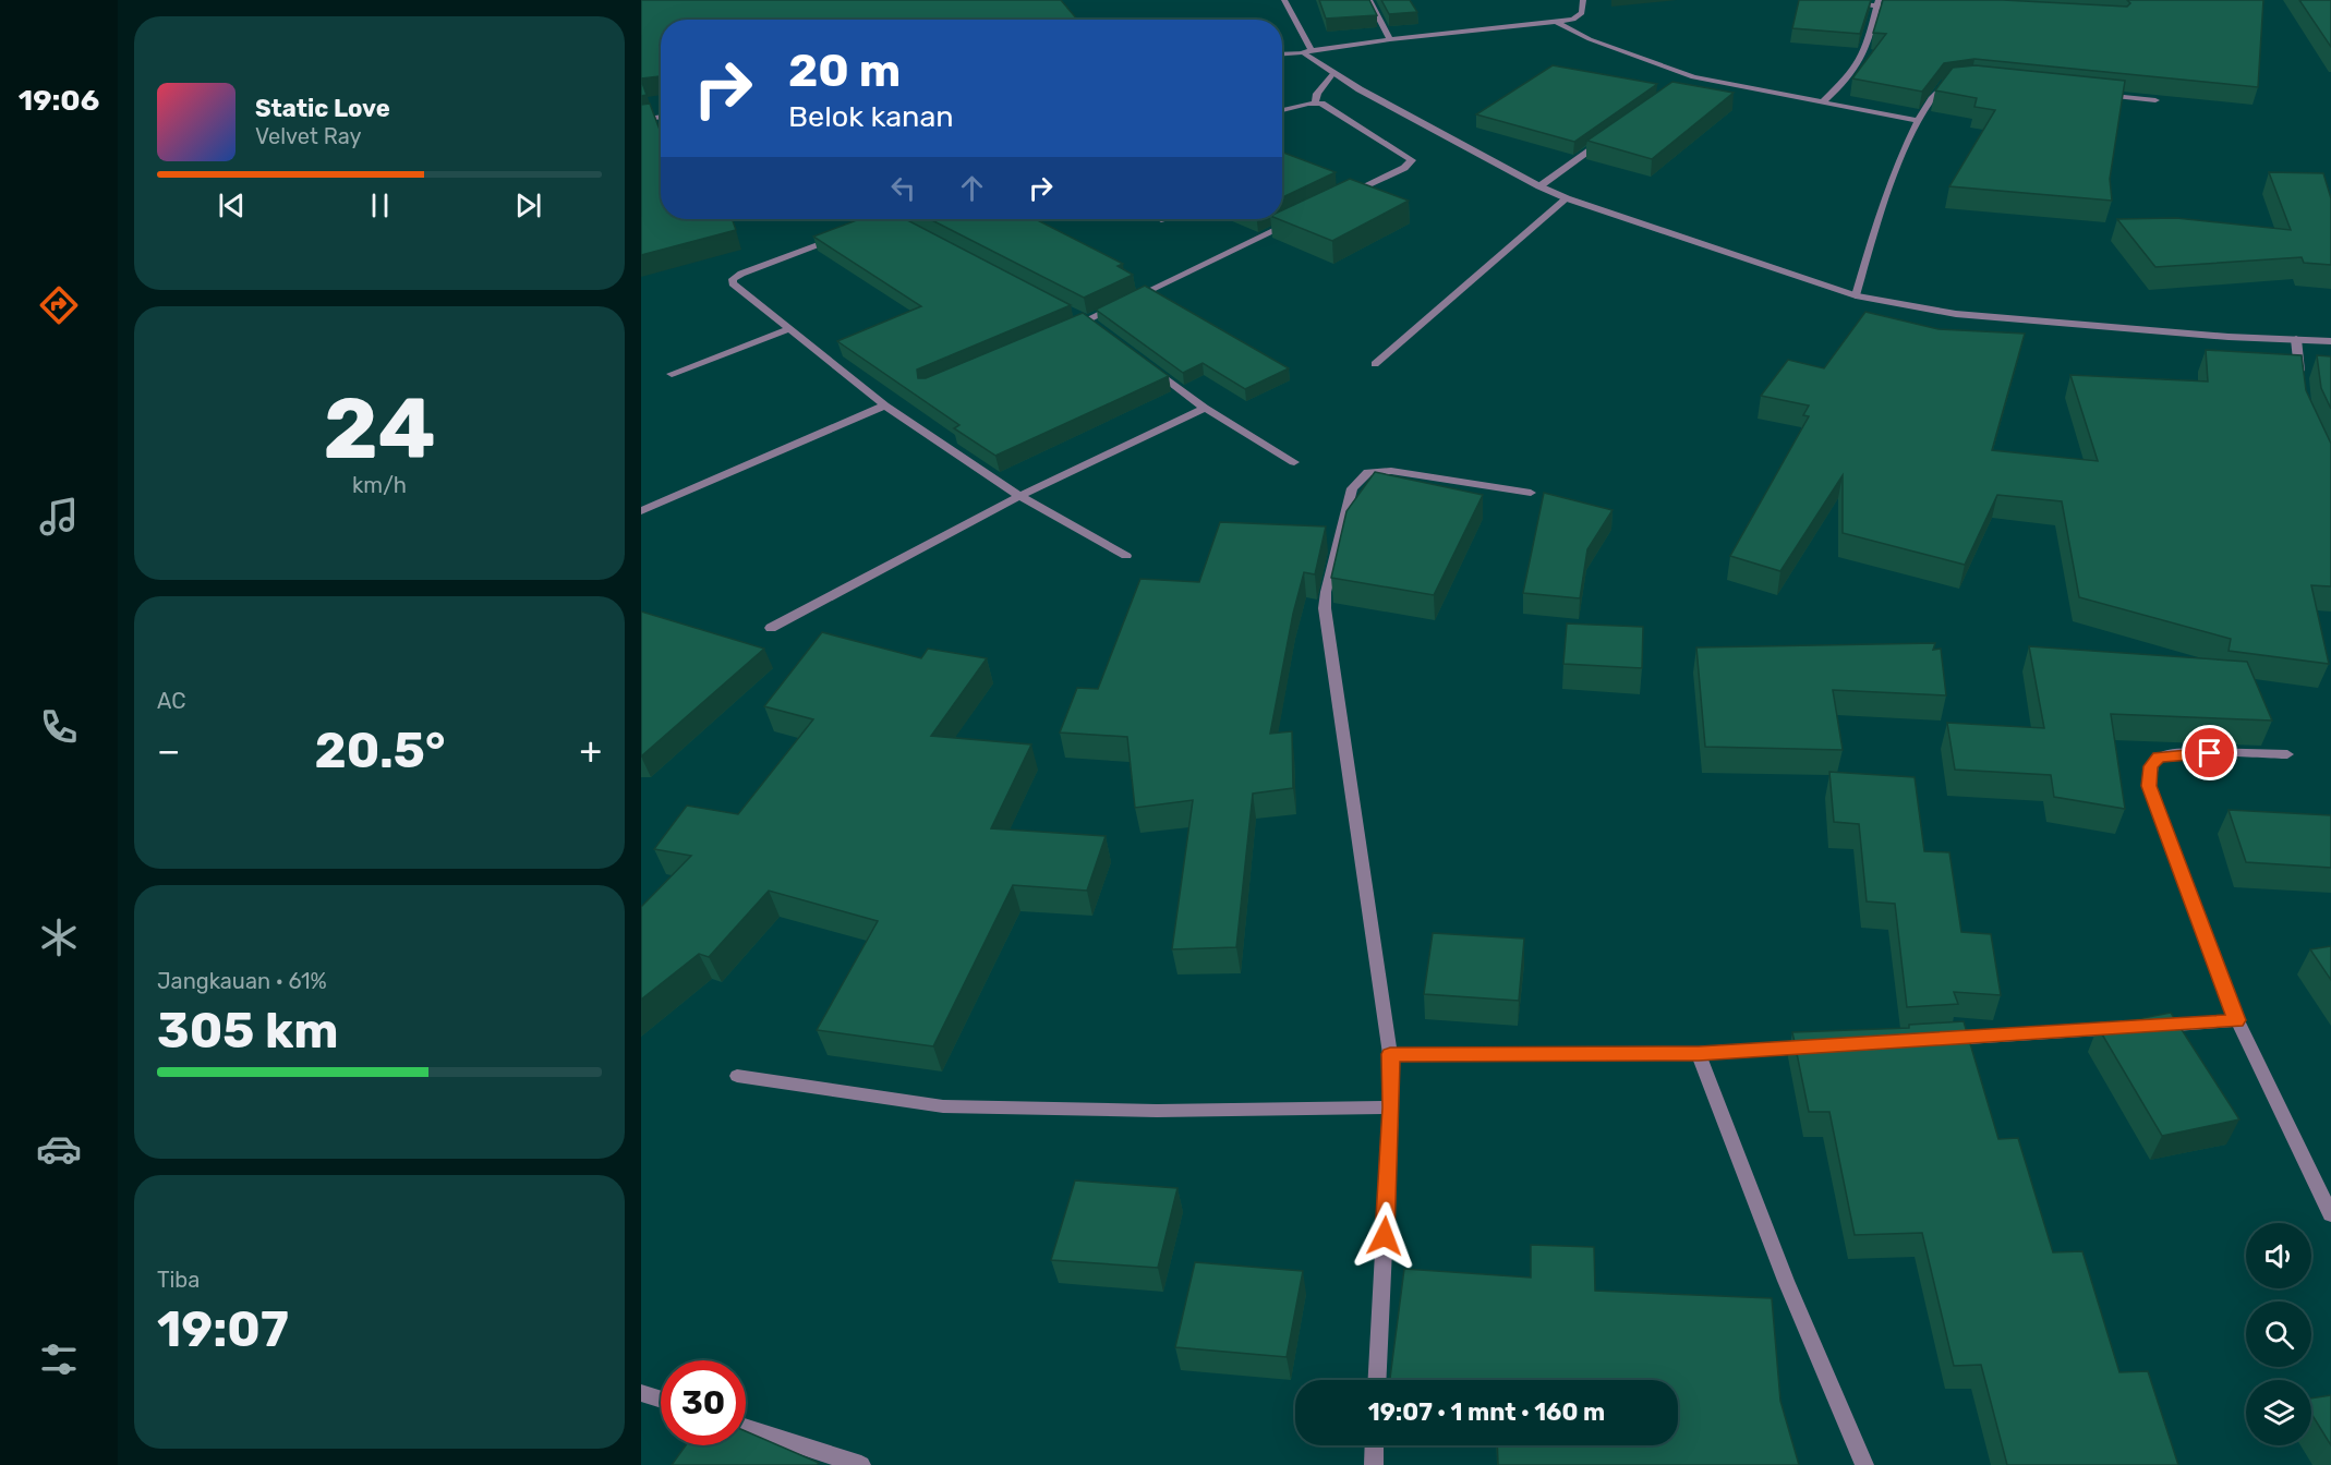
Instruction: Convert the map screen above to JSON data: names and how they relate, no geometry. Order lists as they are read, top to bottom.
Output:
{
  "page": {
    "tabs": "19:06",
    "turn": ["20 m", "Belok kanan"],
    "song": ["Static Love", "Velvet Ray"],
    "tile": [
      ["24", "km/h"],
      "AC",
      ["Jangkauan · 61%", "305 km"],
      ["Tiba", "19:07"]
    ],
    "heat": ["−", "20.5°", "+"],
    "limit": "30",
    "trip": "19:07 · 1 mnt · 160 m"
  }
}
